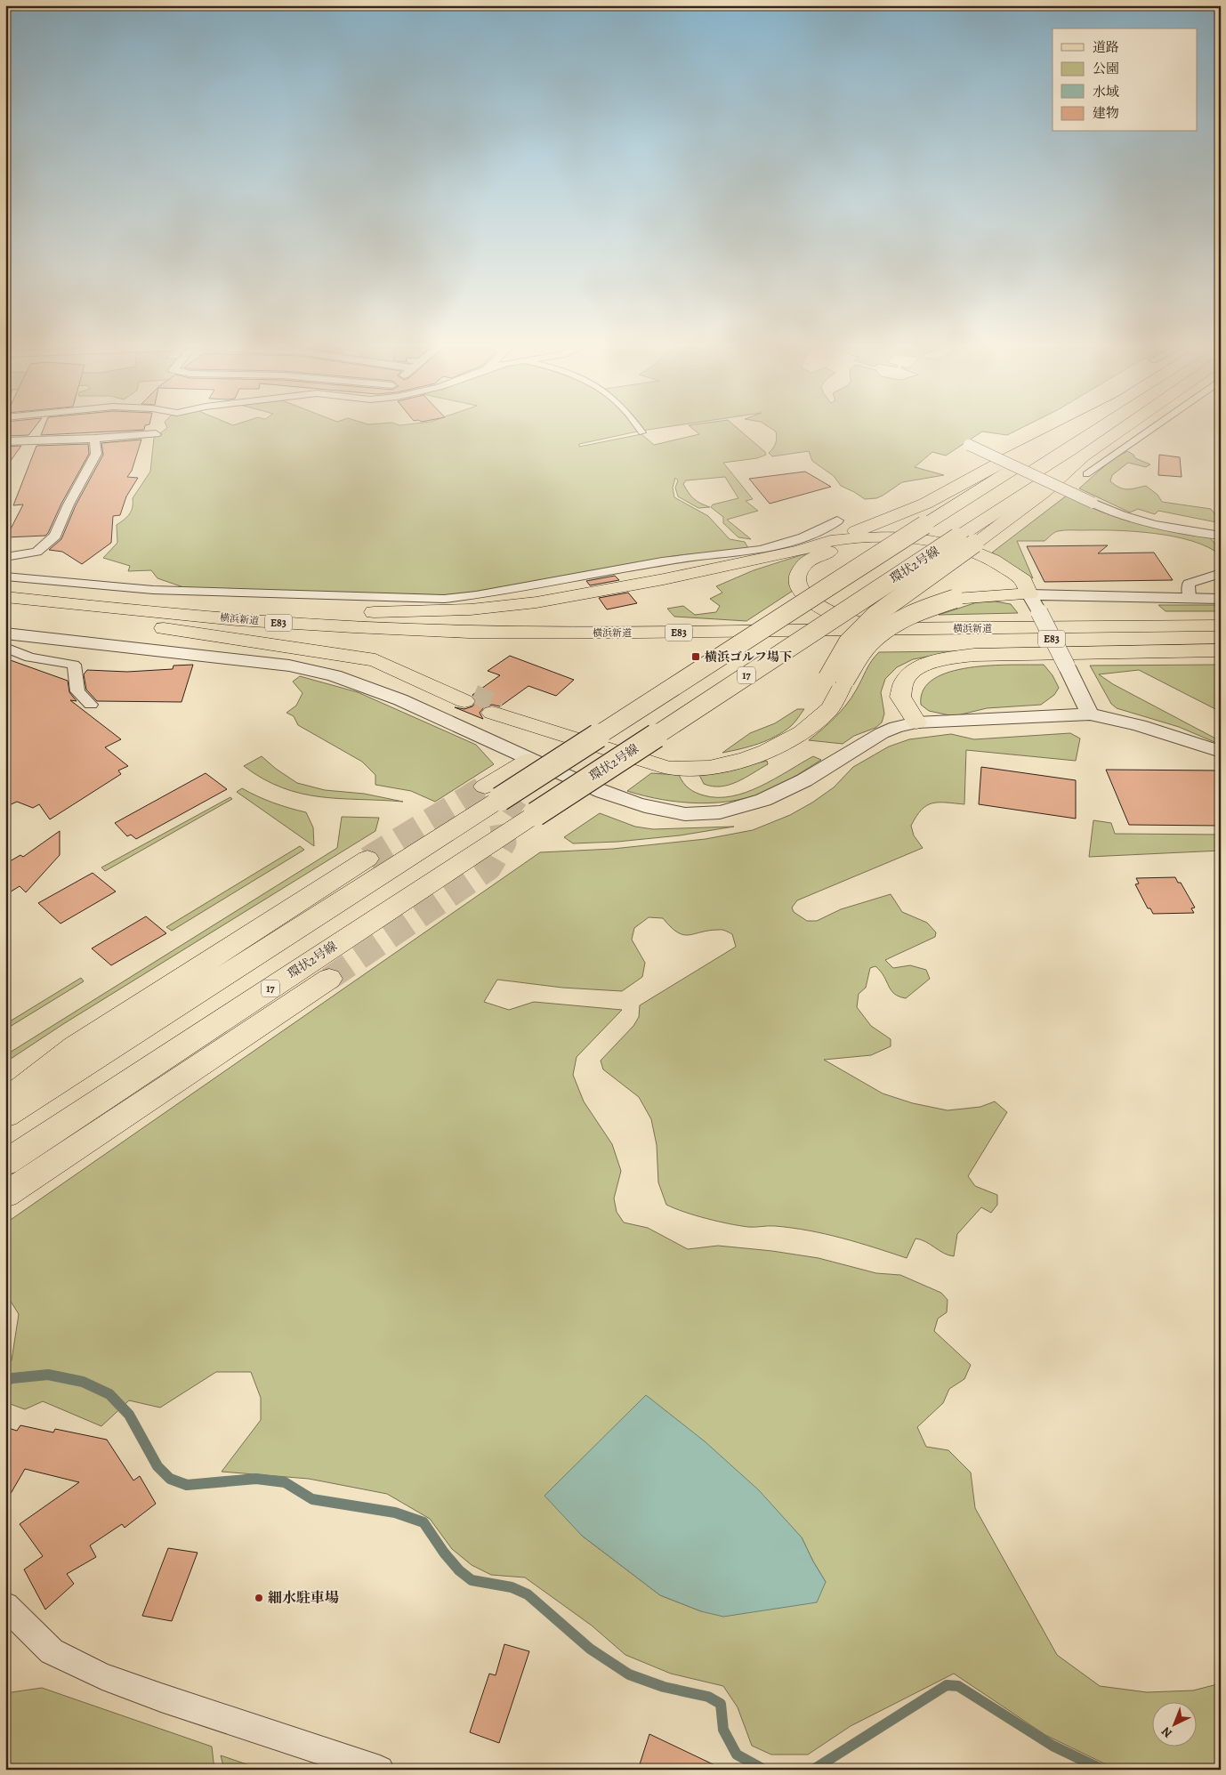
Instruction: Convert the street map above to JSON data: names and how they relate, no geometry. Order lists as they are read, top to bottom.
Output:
{
  "streets": {
    "main road": [
      "環状2号線",
      "横浜新道",
      "E83",
      "17"
    ]
  },
  "places": {
    "transit": ["横浜ゴルフ場下"],
    "other": ["細水駐車場"]
  },
  "legend": [
    "道路",
    "公園",
    "水域",
    "建物"
  ],
  "north": "bottom left"
}
